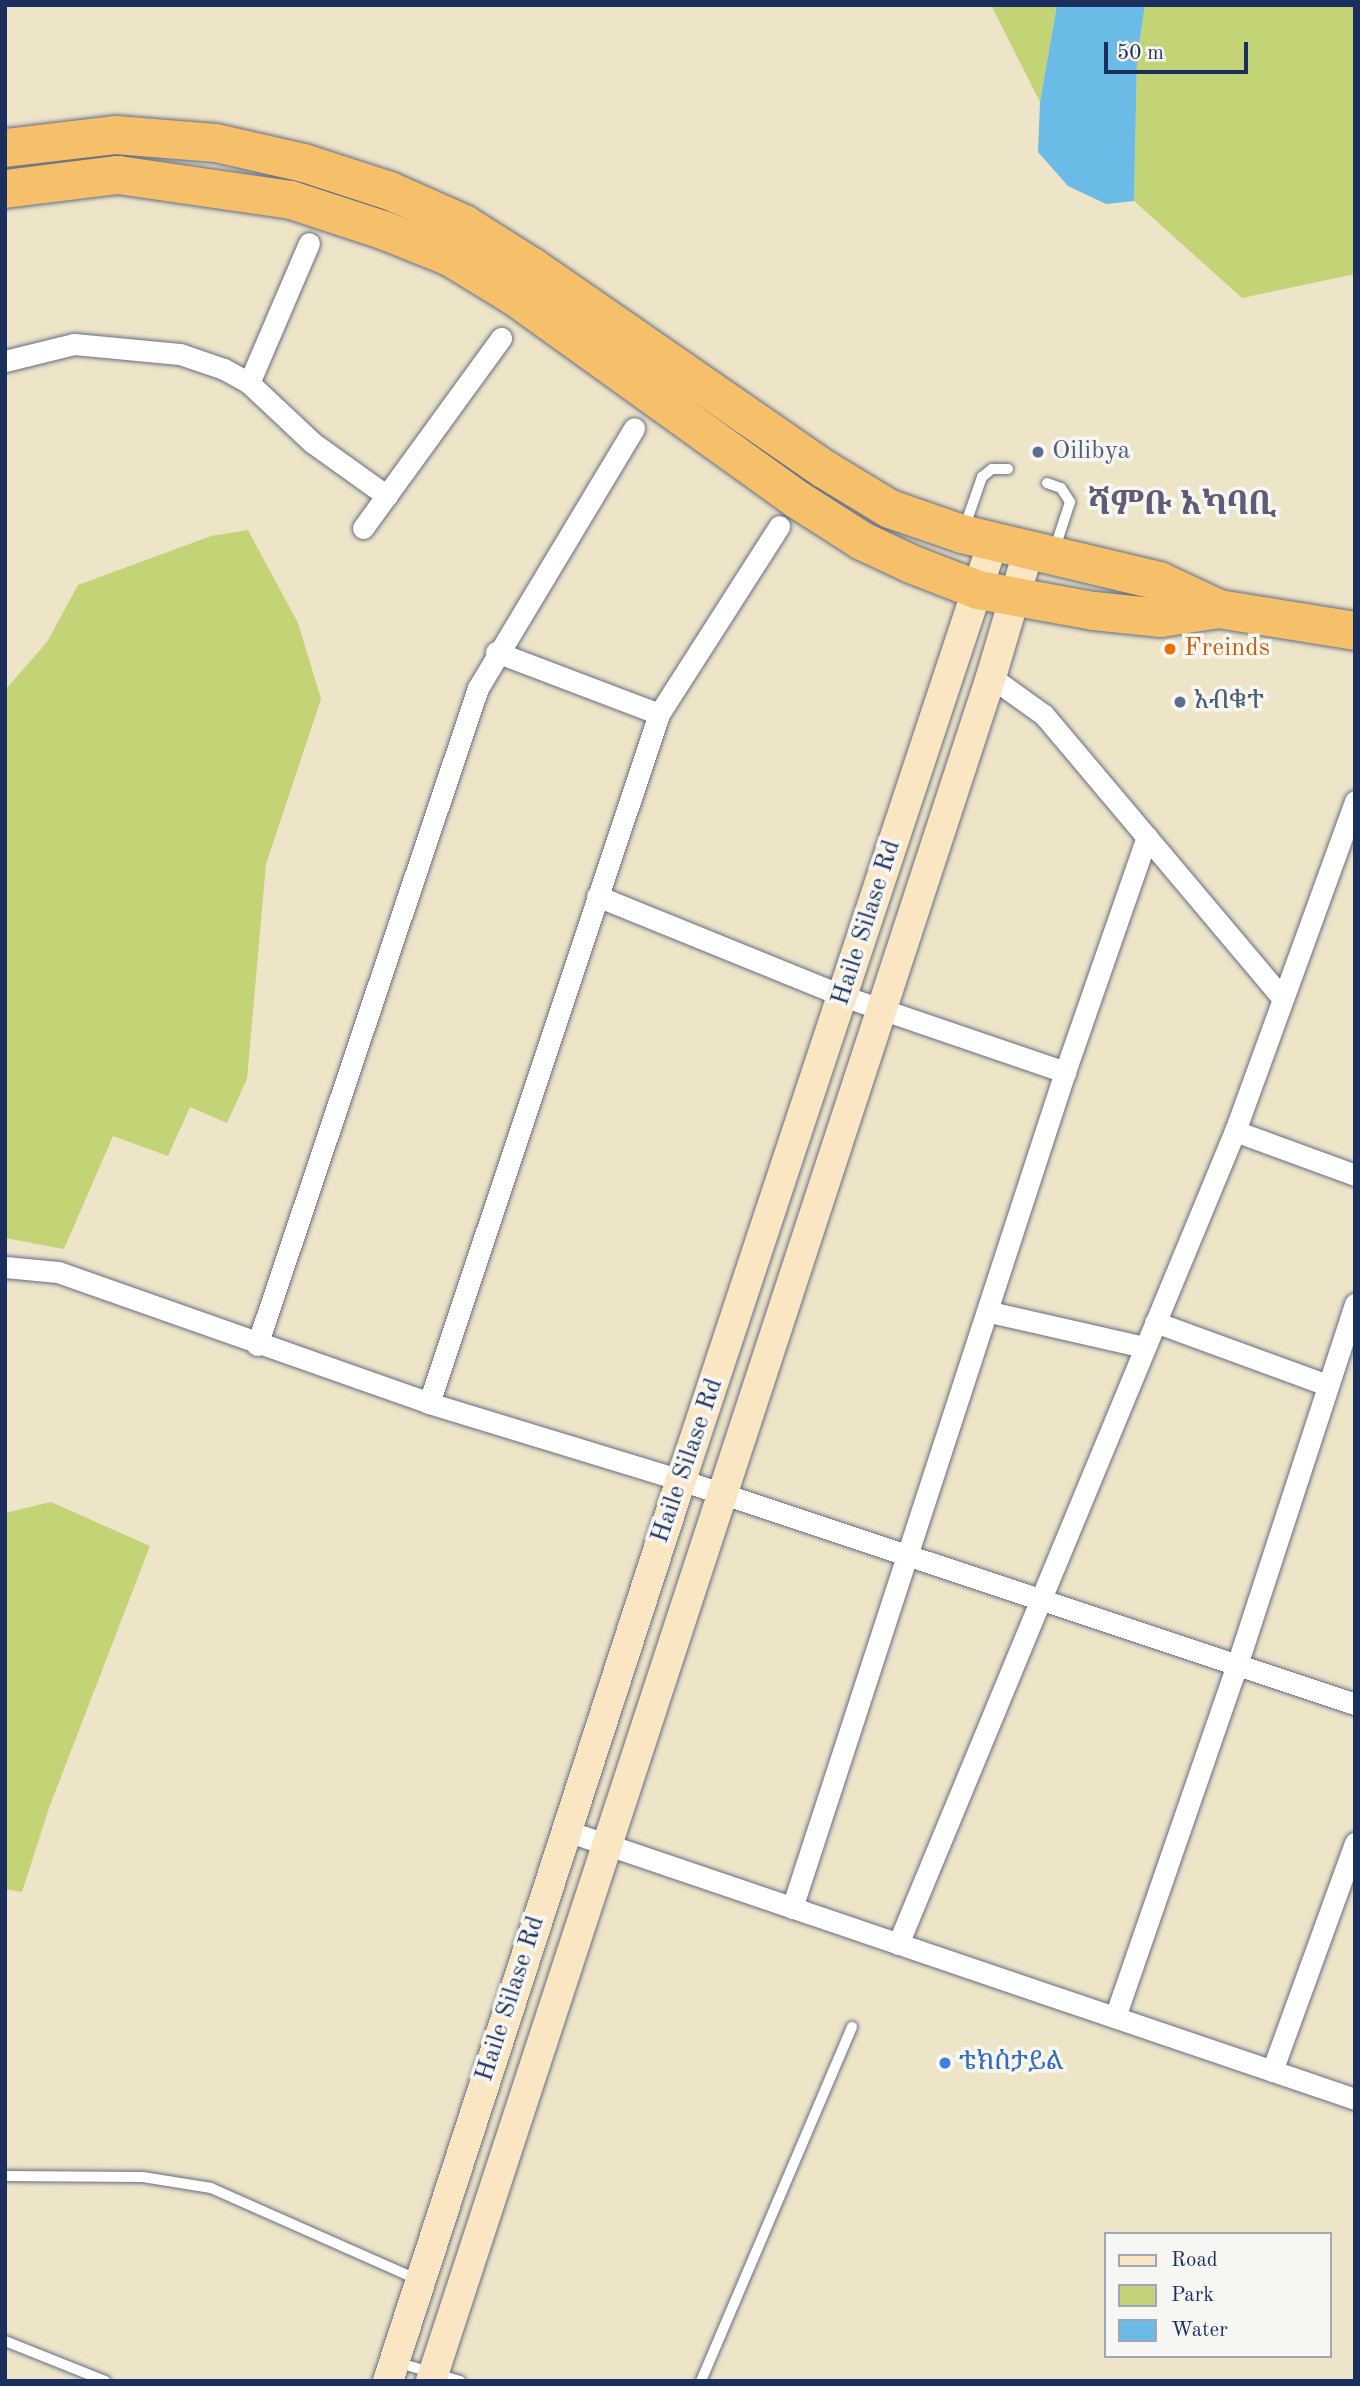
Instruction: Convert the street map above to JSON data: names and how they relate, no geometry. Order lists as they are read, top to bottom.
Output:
{
  "streets": {
    "main road": ["Haile Silase Rd"]
  },
  "districts": ["ሻምቡ አካባቢ"],
  "places": [
    "Oilibya",
    "Freinds",
    "አብቁተ",
    "ቴክስታይል"
  ],
  "legend": ["Road", "Park", "Water"],
  "scale_bar": "50 m"
}
